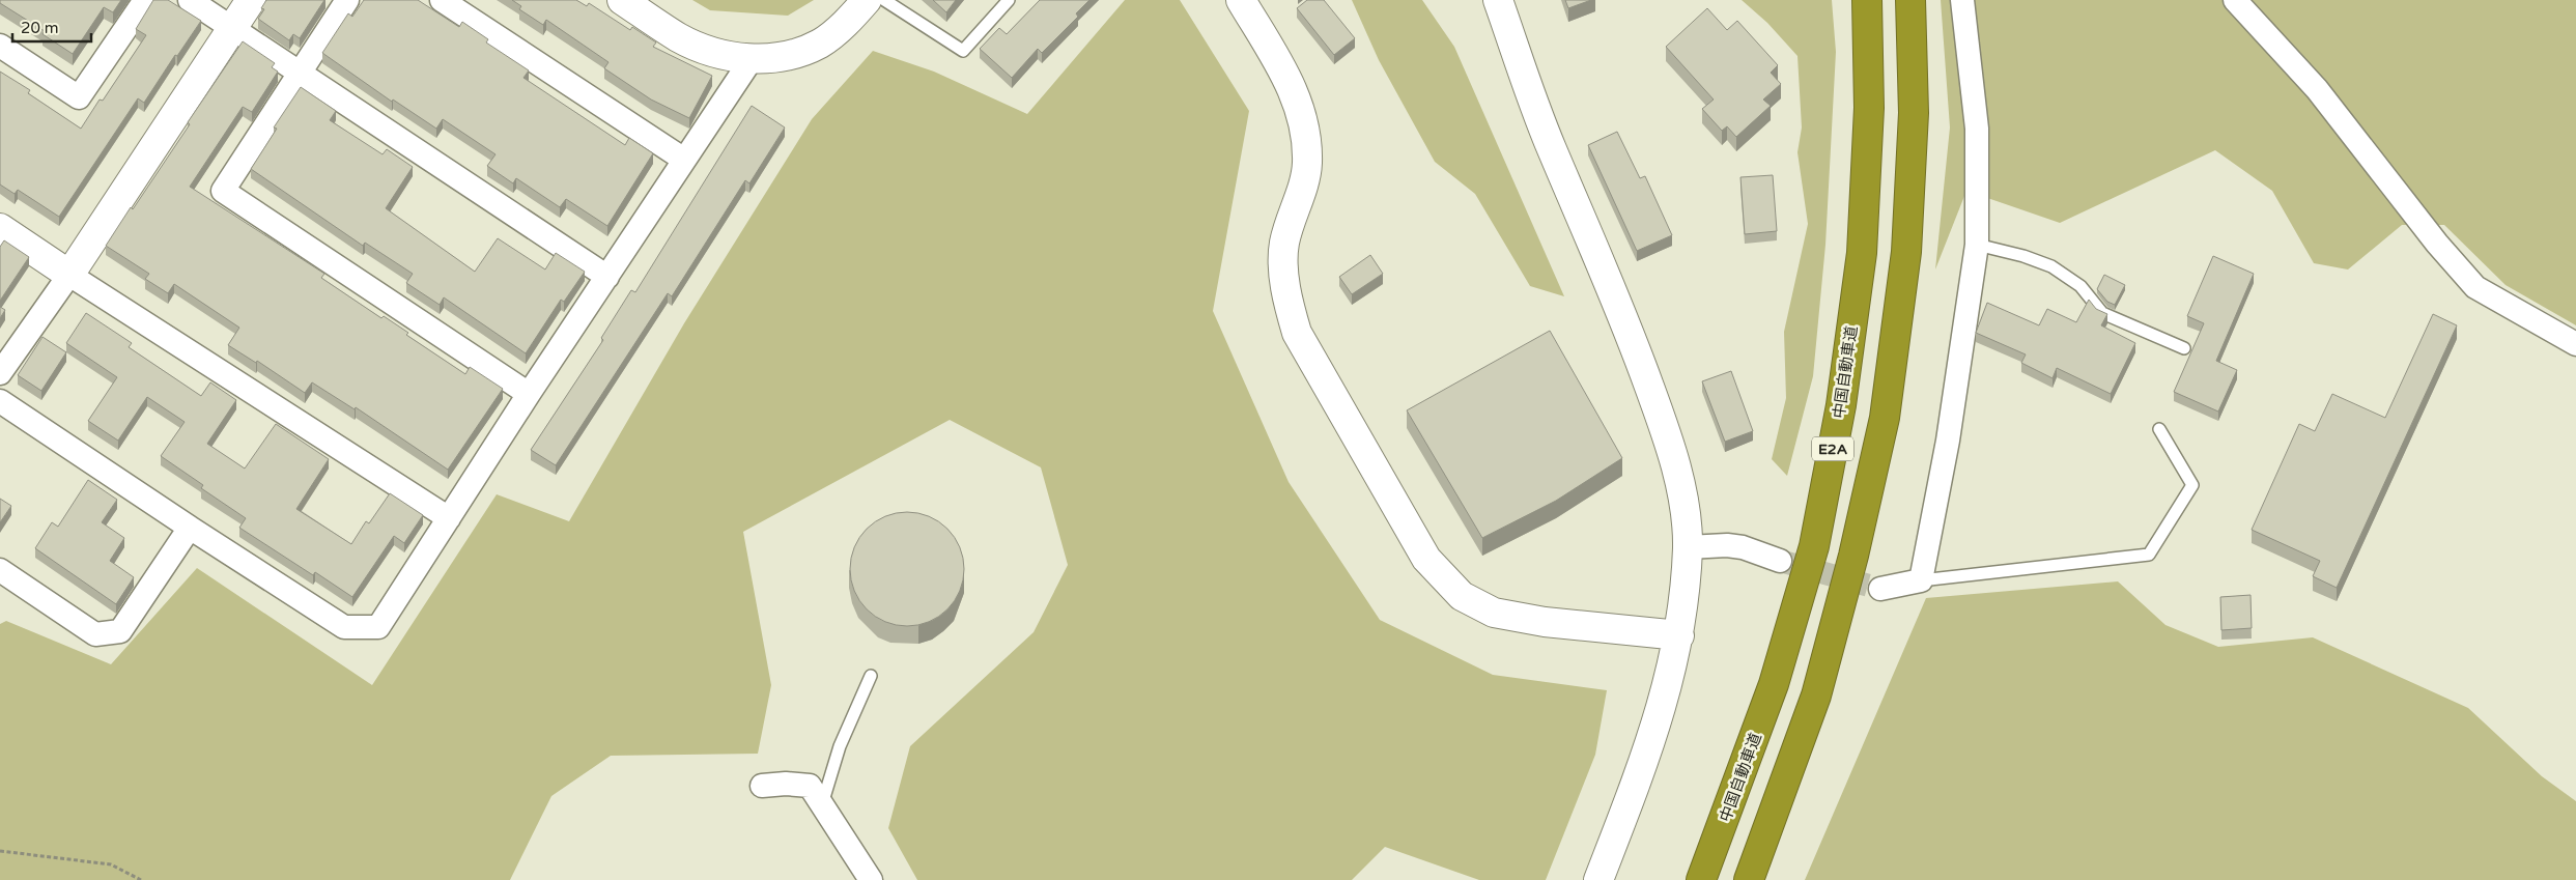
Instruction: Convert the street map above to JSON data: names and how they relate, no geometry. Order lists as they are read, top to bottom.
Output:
{
  "streets": {
    "highway": ["中国自動車道", "E2A"]
  },
  "scale_bar": "20 m"
}
